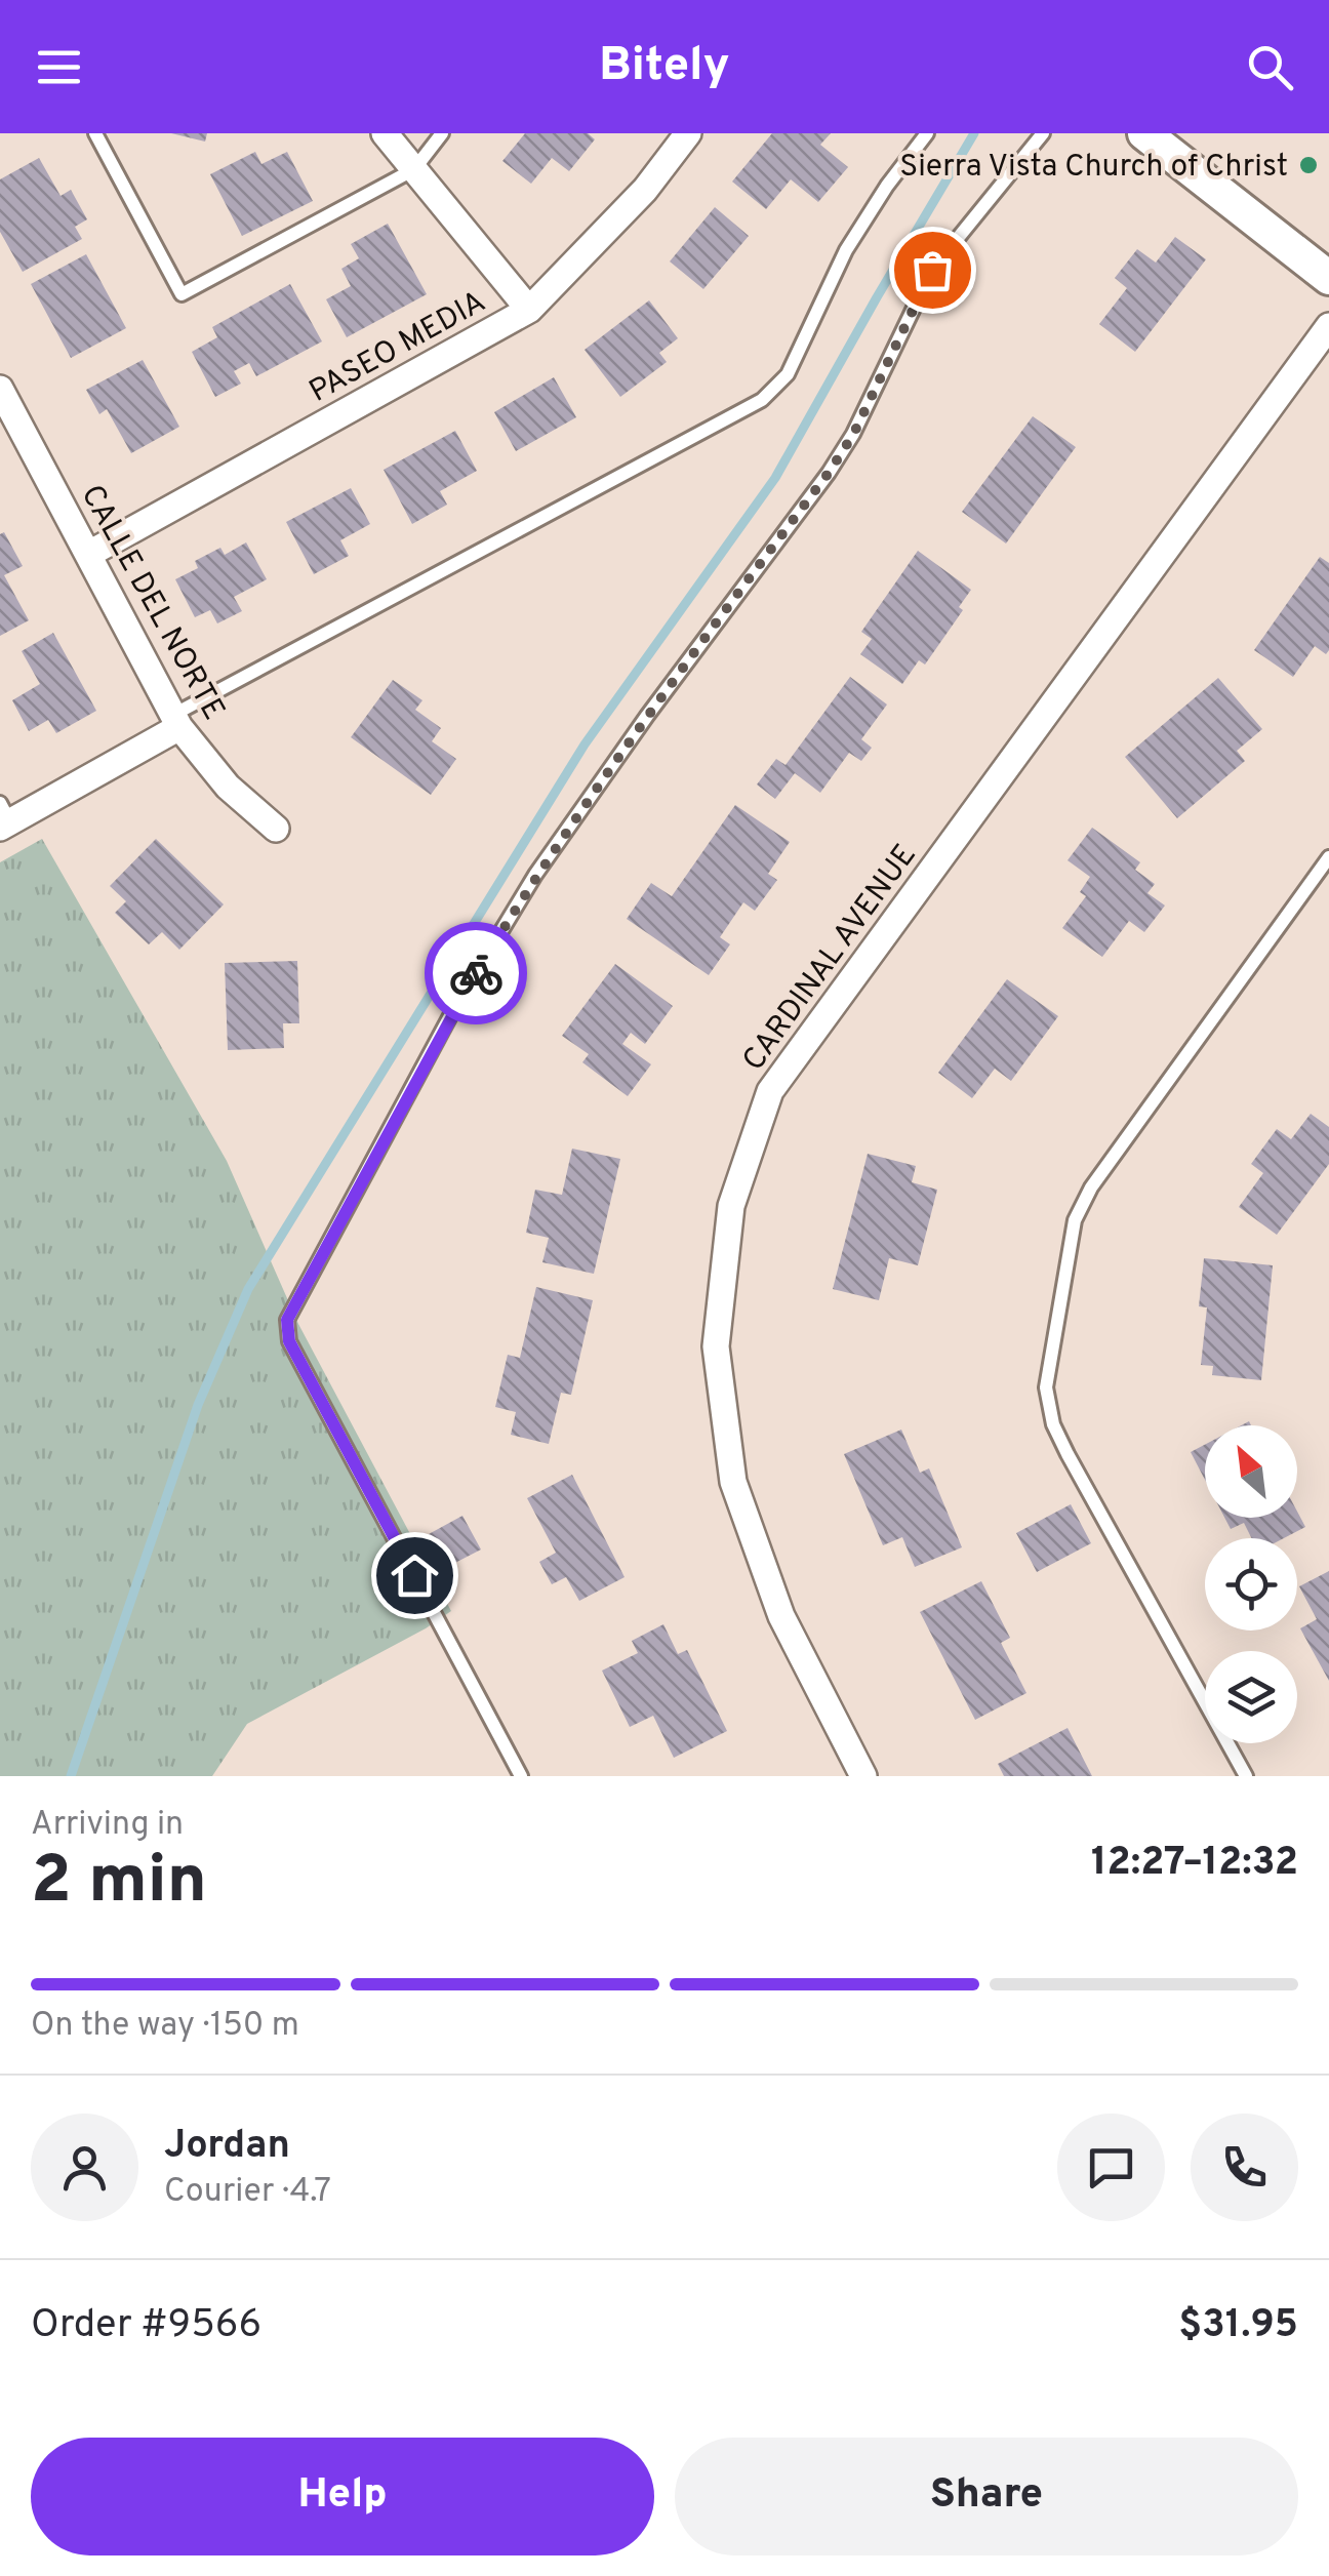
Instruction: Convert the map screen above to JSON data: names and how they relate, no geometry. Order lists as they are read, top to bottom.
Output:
{
  "streets": {
    "street": ["PASEO MEDIA", "CALLE DEL NORTE", "CARDINAL AVENUE"]
  },
  "crossings": [
    ["PASEO MEDIA", "CALLE DEL NORTE"]
  ],
  "places": ["Sierra Vista Church of Christ"],
  "north": "top left",
  "page": {
    "header": "Bitely",
    "heading": ["2 min", "Arriving in", "12:27–12:32"],
    "panel": [
      "Jordan",
      "Courier · 4.7",
      "Order #9566",
      "$31.95"
    ],
    "bar": "On the way · 150 m",
    "buttons": ["Help", "Share"]
  }
}
